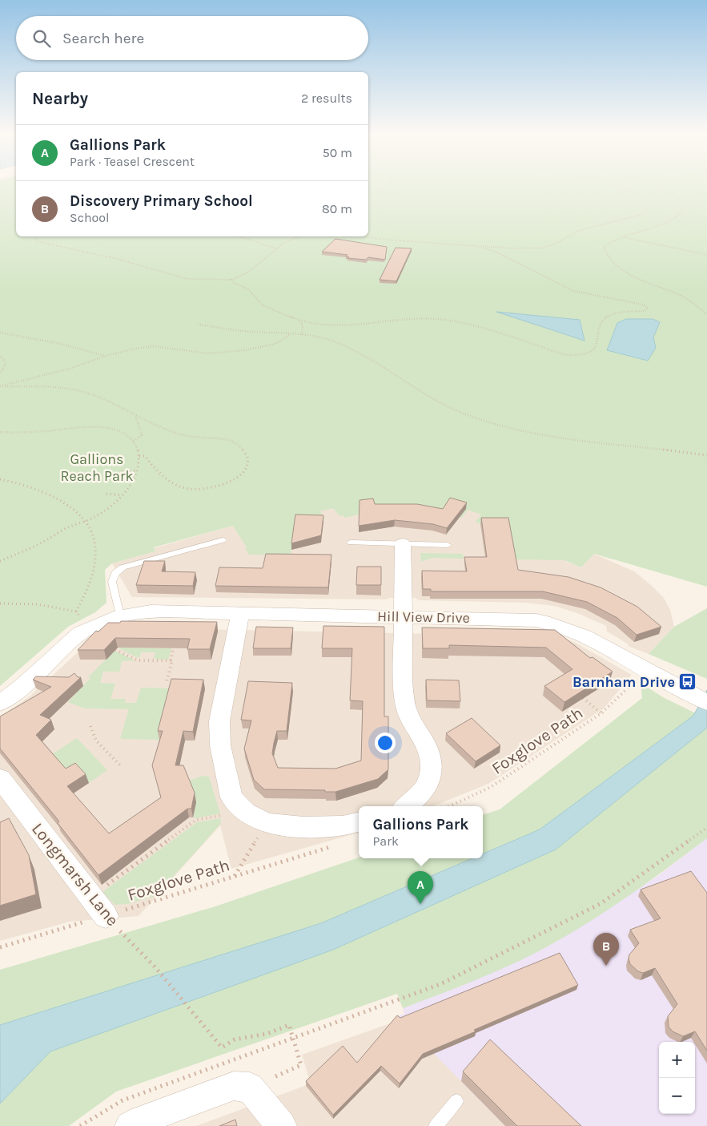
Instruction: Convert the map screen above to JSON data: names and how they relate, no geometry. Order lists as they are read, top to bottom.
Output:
{
  "streets": {
    "street": ["Hill View Drive", "Longmarsh Lane"],
    "path": ["Foxglove Path"]
  },
  "crossings": [
    ["Foxglove Path", "Longmarsh Lane"]
  ],
  "parks": ["Gallions Reach Park"],
  "places": {
    "bus stop": ["Barnham Drive"]
  },
  "page": {
    "search": "Search here",
    "heading": ["Nearby", "2 results"],
    "list": [
      {
        "mark": "A",
        "name": "Gallions Park",
        "note": "Park · Teasel Crescent",
        "value": "50 m"
      },
      {
        "mark": "B",
        "name": "Discovery Primary School",
        "note": "School",
        "value": "80 m"
      }
    ],
    "popup": ["Gallions Park", "Park"],
    "pins": ["A", "B"],
    "map_buttons": ["+", "−"]
  }
}
